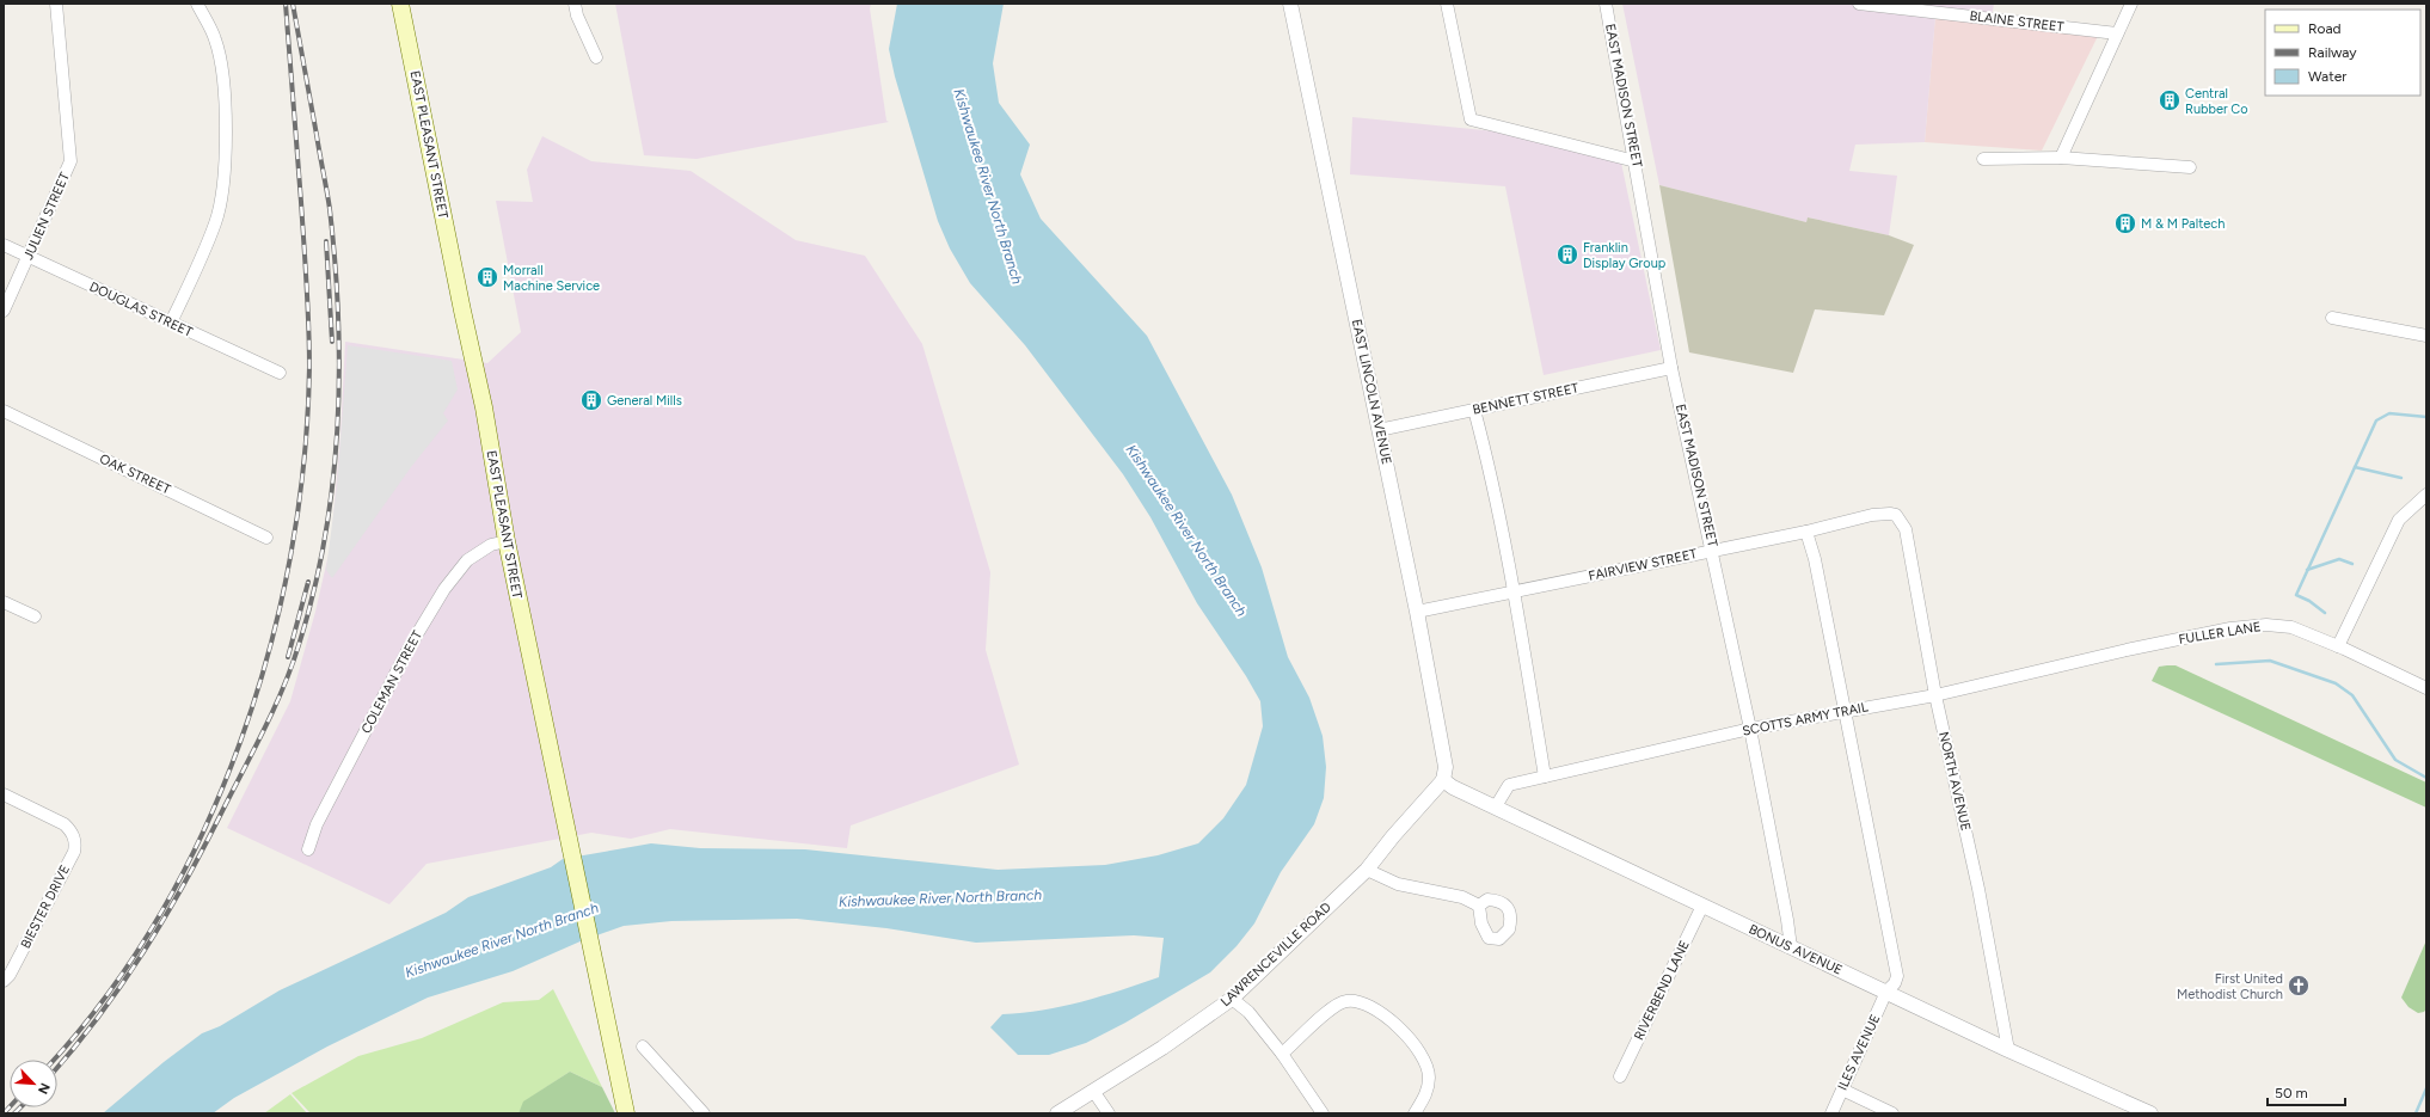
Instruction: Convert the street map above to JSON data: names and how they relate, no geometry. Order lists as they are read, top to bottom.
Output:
{
  "streets": {
    "main road": ["EAST PLEASANT STREET"],
    "street": [
      "BLAINE STREET",
      "EAST MADISON STREET",
      "JULIEN STREET",
      "DOUGLAS STREET",
      "EAST LINCOLN AVENUE",
      "BENNETT STREET",
      "OAK STREET",
      "FAIRVIEW STREET",
      "FULLER LANE",
      "COLEMAN STREET",
      "SCOTTS ARMY TRAIL",
      "NORTH AVENUE",
      "BIESTER DRIVE",
      "BONUS AVENUE",
      "LAWRENCEVILLE ROAD",
      "RIVERBEND LANE",
      "ILES AVENUE"
    ]
  },
  "crossings": [
    ["EAST MADISON STREET", "BENNETT STREET"],
    ["EAST MADISON STREET", "FAIRVIEW STREET"],
    ["EAST MADISON STREET", "SCOTTS ARMY TRAIL"],
    ["EAST MADISON STREET", "BONUS AVENUE"],
    ["EAST PLEASANT STREET", "COLEMAN STREET"],
    ["JULIEN STREET", "DOUGLAS STREET"],
    ["EAST LINCOLN AVENUE", "BENNETT STREET"],
    ["EAST LINCOLN AVENUE", "FAIRVIEW STREET"],
    ["EAST LINCOLN AVENUE", "BONUS AVENUE"],
    ["EAST LINCOLN AVENUE", "LAWRENCEVILLE ROAD"],
    ["FAIRVIEW STREET", "NORTH AVENUE"],
    ["FAIRVIEW STREET", "ILES AVENUE"],
    ["FULLER LANE", "SCOTTS ARMY TRAIL"],
    ["SCOTTS ARMY TRAIL", "NORTH AVENUE"],
    ["SCOTTS ARMY TRAIL", "BONUS AVENUE"],
    ["SCOTTS ARMY TRAIL", "ILES AVENUE"],
    ["NORTH AVENUE", "BONUS AVENUE"],
    ["BONUS AVENUE", "LAWRENCEVILLE ROAD"],
    ["BONUS AVENUE", "RIVERBEND LANE"],
    ["BONUS AVENUE", "ILES AVENUE"]
  ],
  "water": ["Kishwaukee River North Branch"],
  "places": {
    "building": [
      "Central Rubber Co",
      "M & M Paltech",
      "Franklin Display Group",
      "Morrall Machine Service",
      "General Mills"
    ],
    "church": ["First United Methodist Church"]
  },
  "legend": ["Road", "Railway", "Water"],
  "scale_bar": "50 m",
  "north": "bottom right"
}
